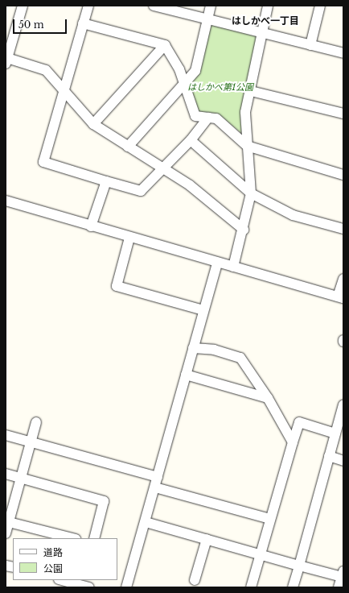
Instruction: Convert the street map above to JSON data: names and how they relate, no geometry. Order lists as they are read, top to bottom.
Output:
{
  "districts": ["はしかべ一丁目"],
  "parks": ["はしかべ第1公園"],
  "legend": ["道路", "公園"],
  "scale_bar": "50 m"
}
